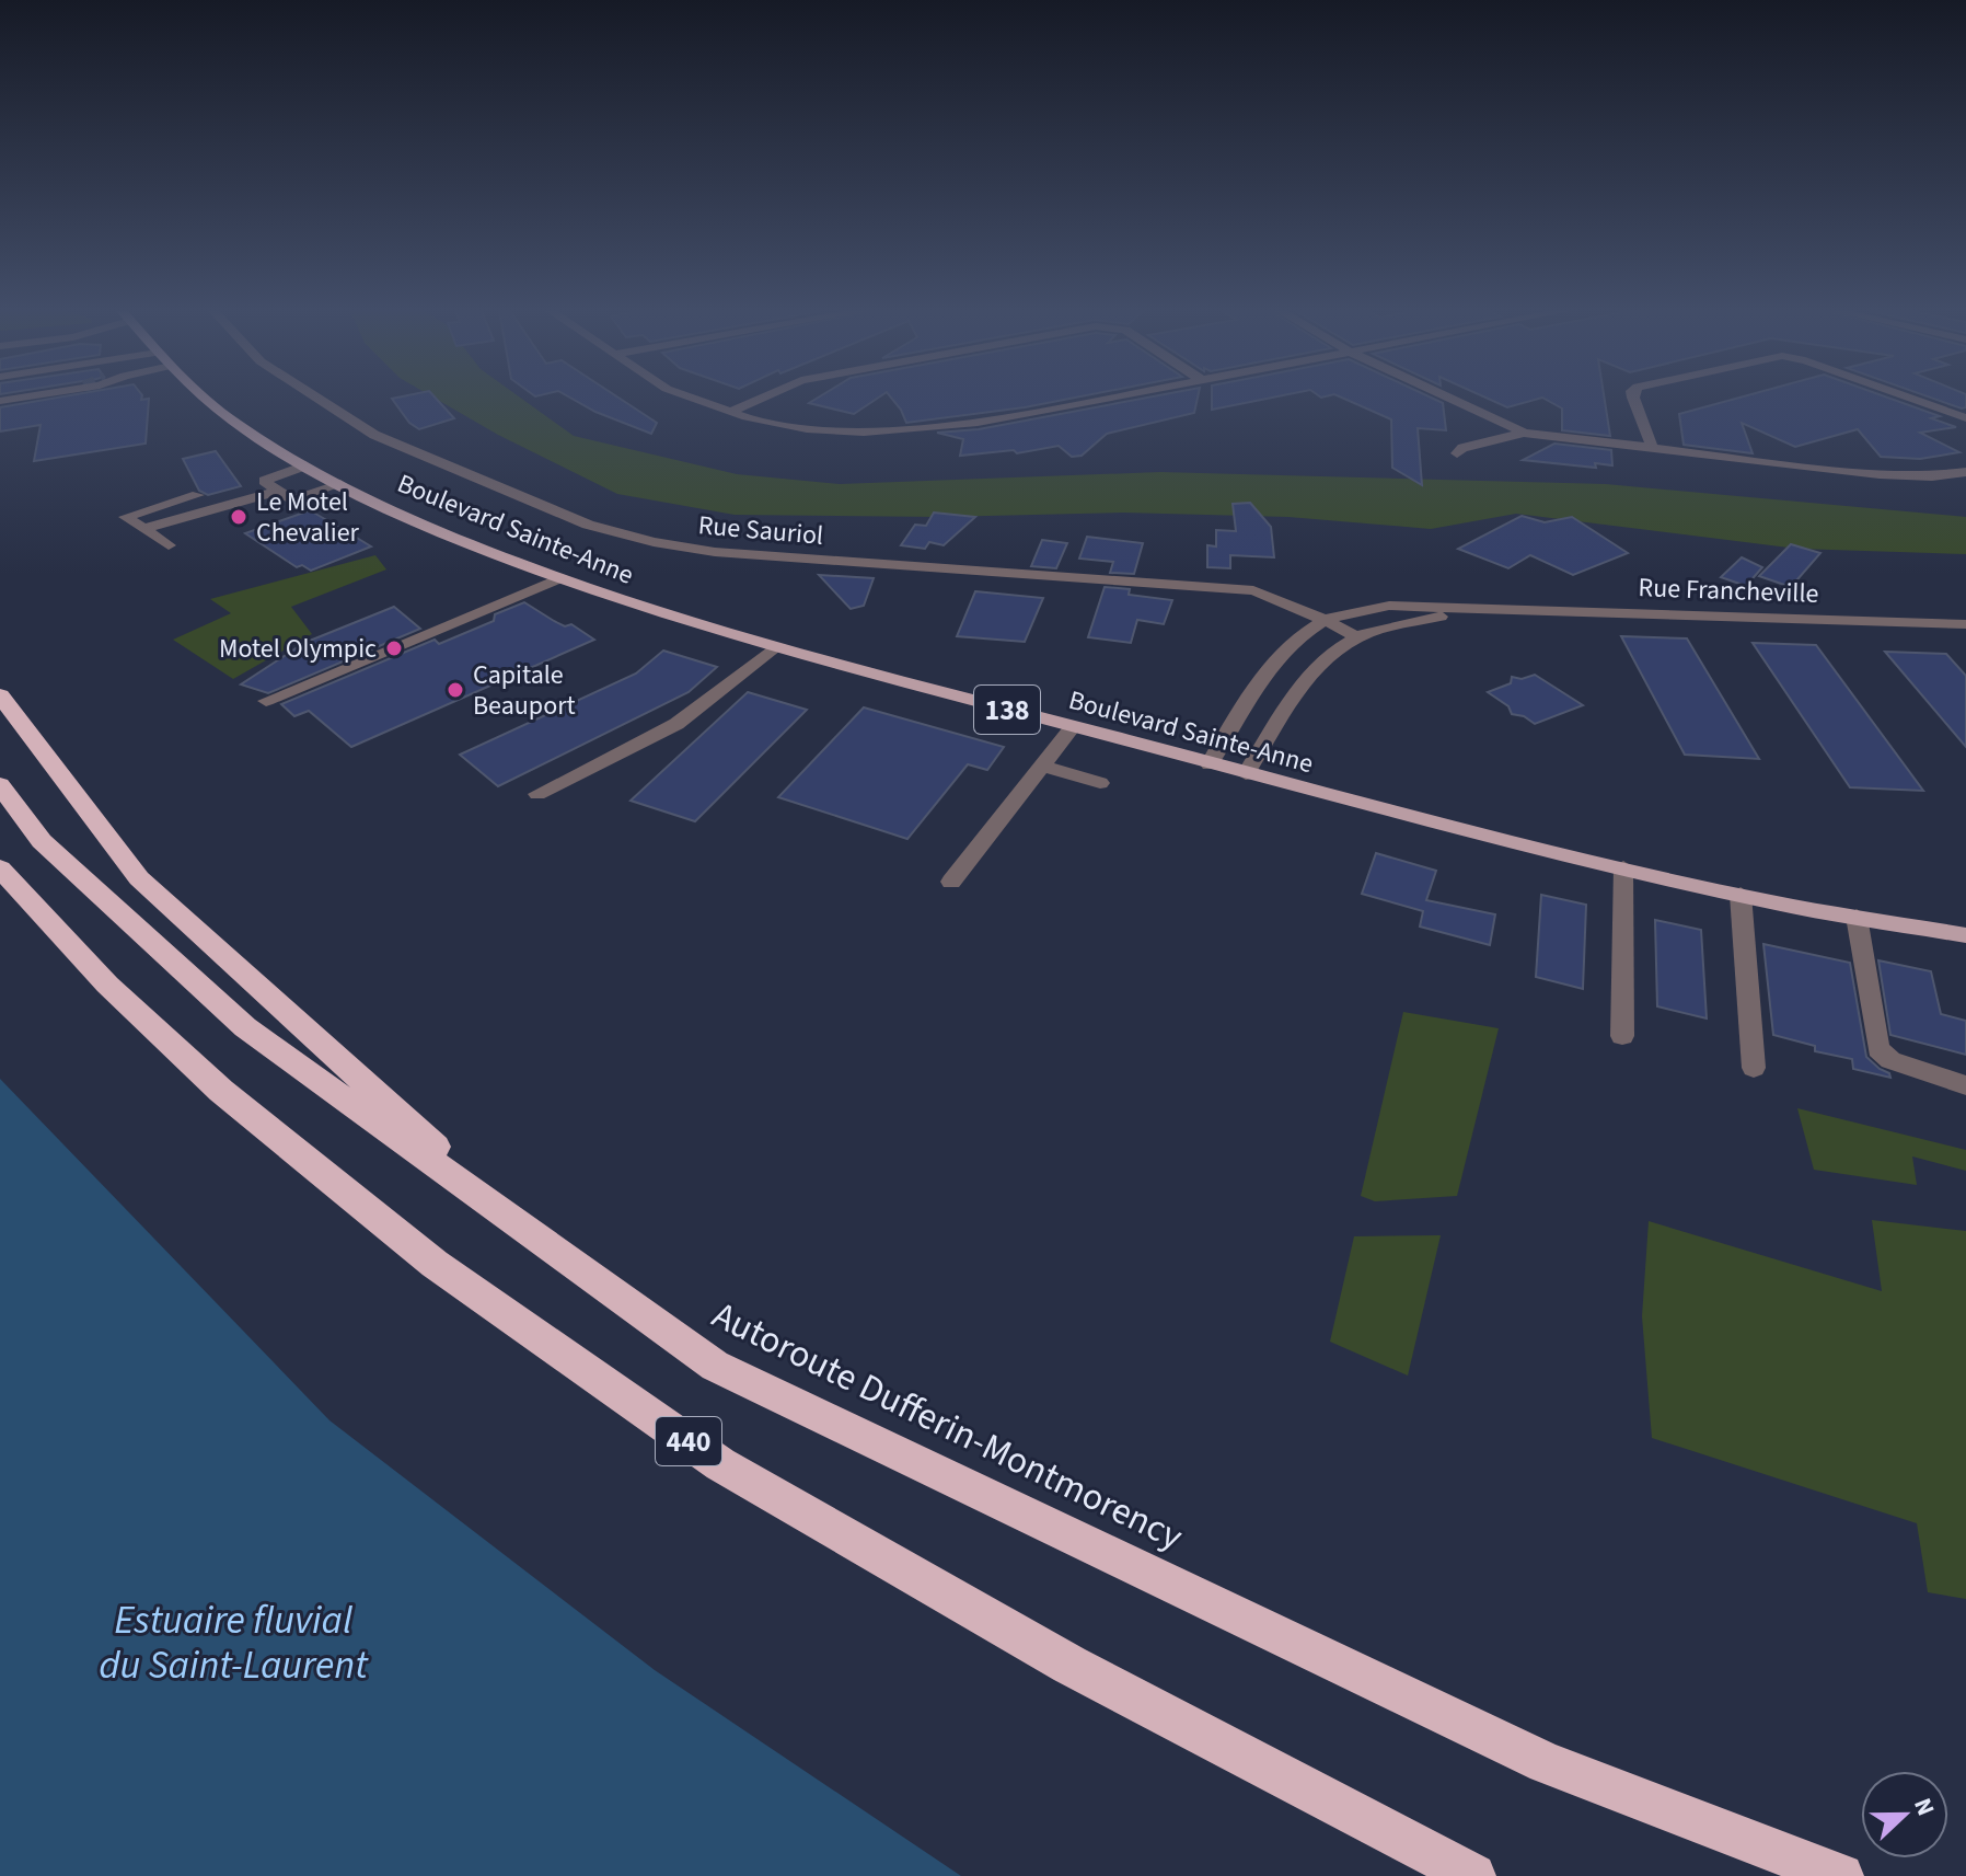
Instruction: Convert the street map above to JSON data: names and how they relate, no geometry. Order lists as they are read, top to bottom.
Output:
{
  "streets": {
    "highway": ["Autoroute Dufferin-Montmorency", "440"],
    "main road": ["Boulevard Sainte-Anne", "138"],
    "street": ["Rue Sauriol", "Rue Francheville"]
  },
  "crossings": [
    ["Boulevard Sainte-Anne", "Rue Francheville"],
    ["Rue Sauriol", "Rue Francheville"]
  ],
  "water": ["Estuaire fluvial du Saint-Laurent"],
  "places": ["Le Motel Chevalier", "Motel Olympic", "Capitale Beauport"],
  "north": "right"
}
